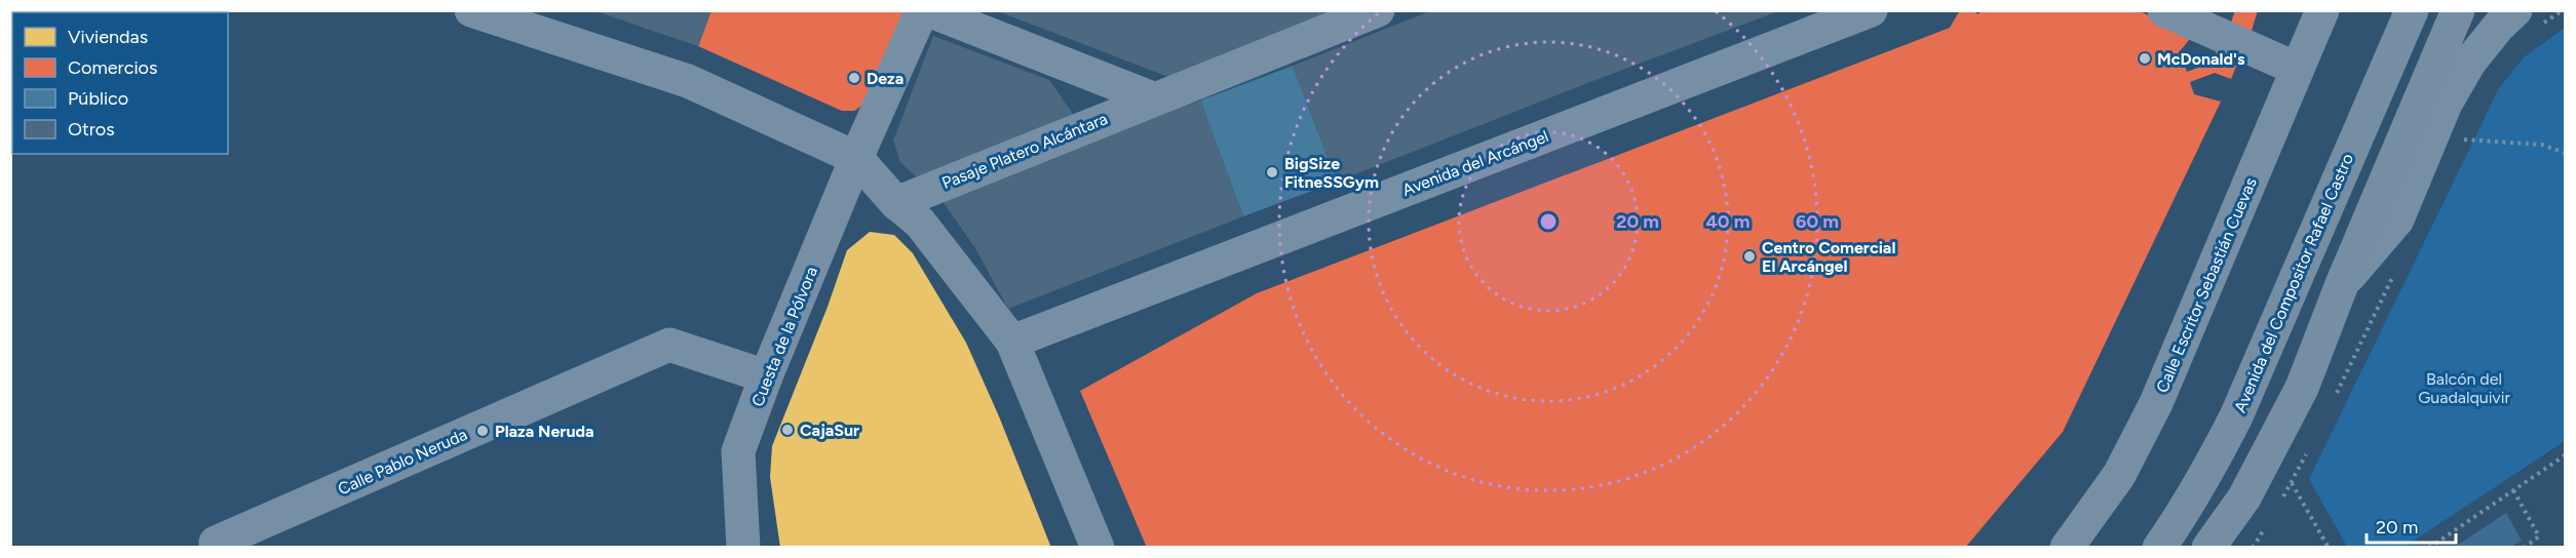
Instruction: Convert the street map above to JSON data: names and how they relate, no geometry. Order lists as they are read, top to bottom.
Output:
{
  "streets": {
    "main road": ["Avenida del Compositor Rafael Castro"],
    "street": [
      "Pasaje Platero Alcántara",
      "Avenida del Arcángel",
      "Calle Escritor Sebastián Cuevas",
      "Cuesta de la Pólvora",
      "Calle Pablo Neruda"
    ]
  },
  "crossings": [
    ["Cuesta de la Pólvora", "Calle Pablo Neruda"]
  ],
  "parks": ["Balcón del Guadalquivir"],
  "places": [
    "McDonald's",
    "Deza",
    "BigSize FitneSSGym",
    "Centro Comercial El Arcángel",
    "CajaSur",
    "Plaza Neruda"
  ],
  "legend": [
    "Viviendas",
    "Comercios",
    "Público",
    "Otros"
  ],
  "scale_bar": "20 m",
  "rings": ["20 m", "40 m", "60 m"]
}
